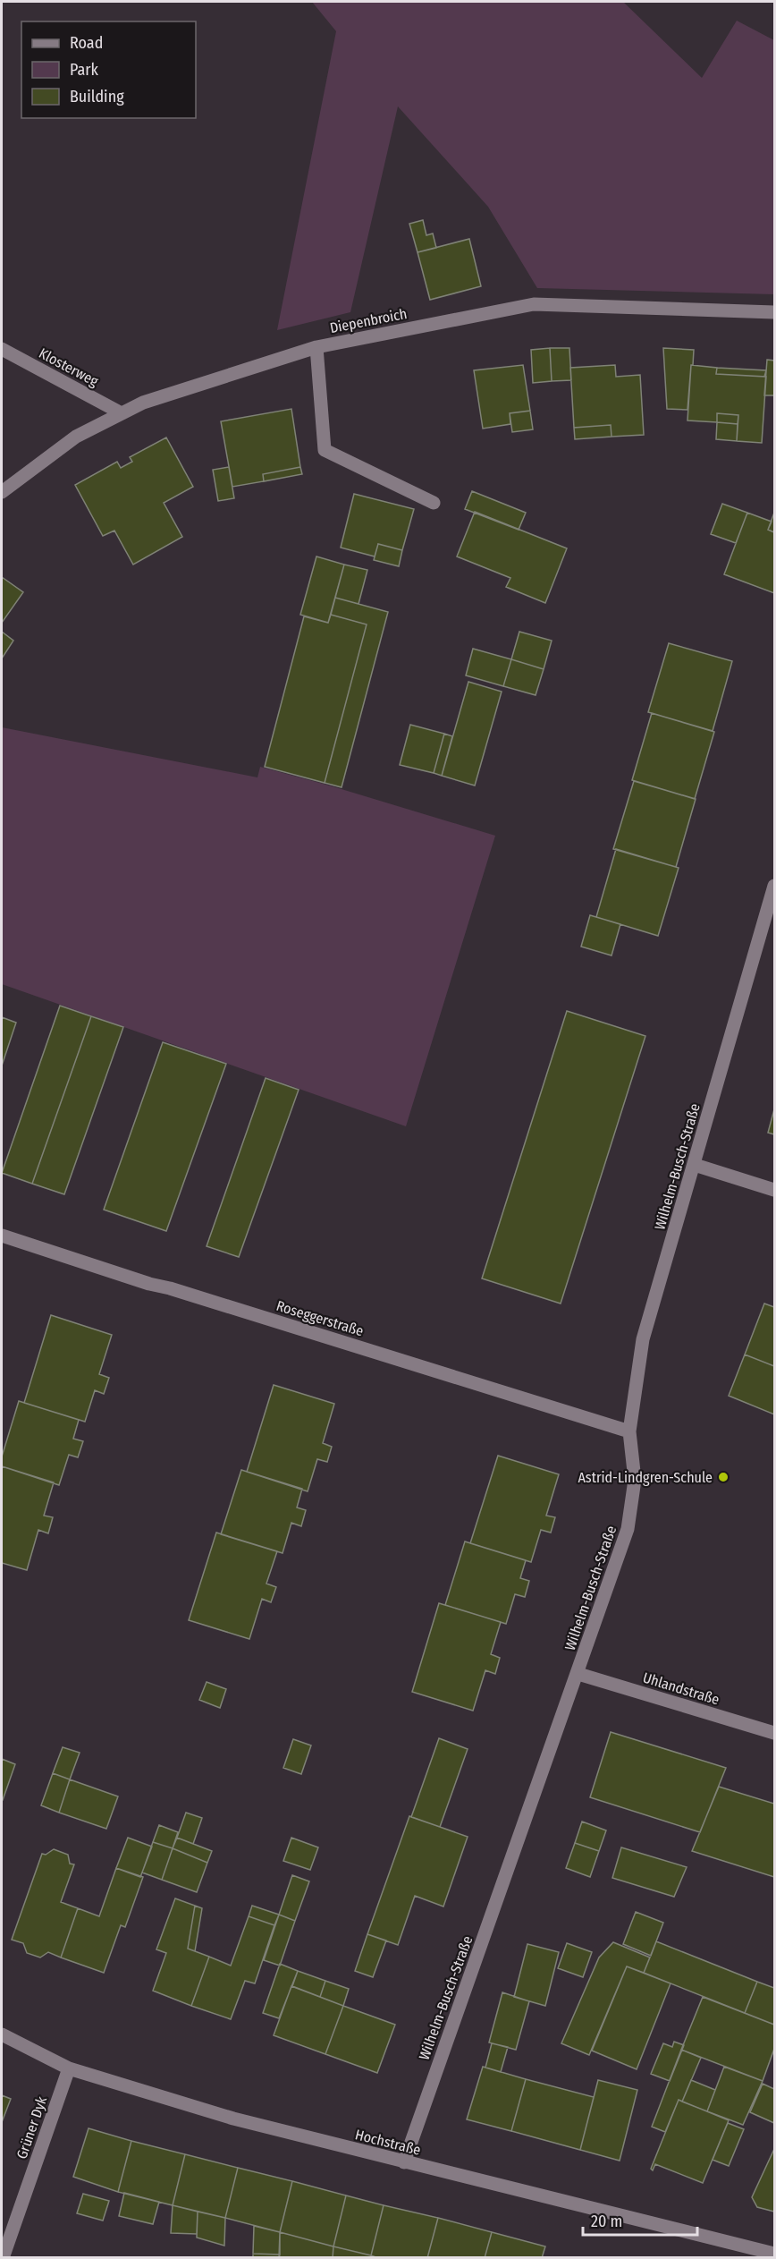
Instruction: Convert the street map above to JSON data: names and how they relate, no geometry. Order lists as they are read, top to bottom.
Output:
{
  "streets": {
    "street": [
      "Diepenbroich",
      "Klosterweg",
      "Wilhelm-Busch-Straße",
      "Roseggerstraße",
      "Uhlandstraße",
      "Grüner Dyk",
      "Hochstraße"
    ]
  },
  "crossings": [
    ["Diepenbroich", "Klosterweg"],
    ["Wilhelm-Busch-Straße", "Roseggerstraße"],
    ["Wilhelm-Busch-Straße", "Uhlandstraße"],
    ["Wilhelm-Busch-Straße", "Hochstraße"],
    ["Grüner Dyk", "Hochstraße"]
  ],
  "places": ["Astrid-Lindgren-Schule"],
  "legend": ["Road", "Park", "Building"],
  "scale_bar": "20 m"
}
